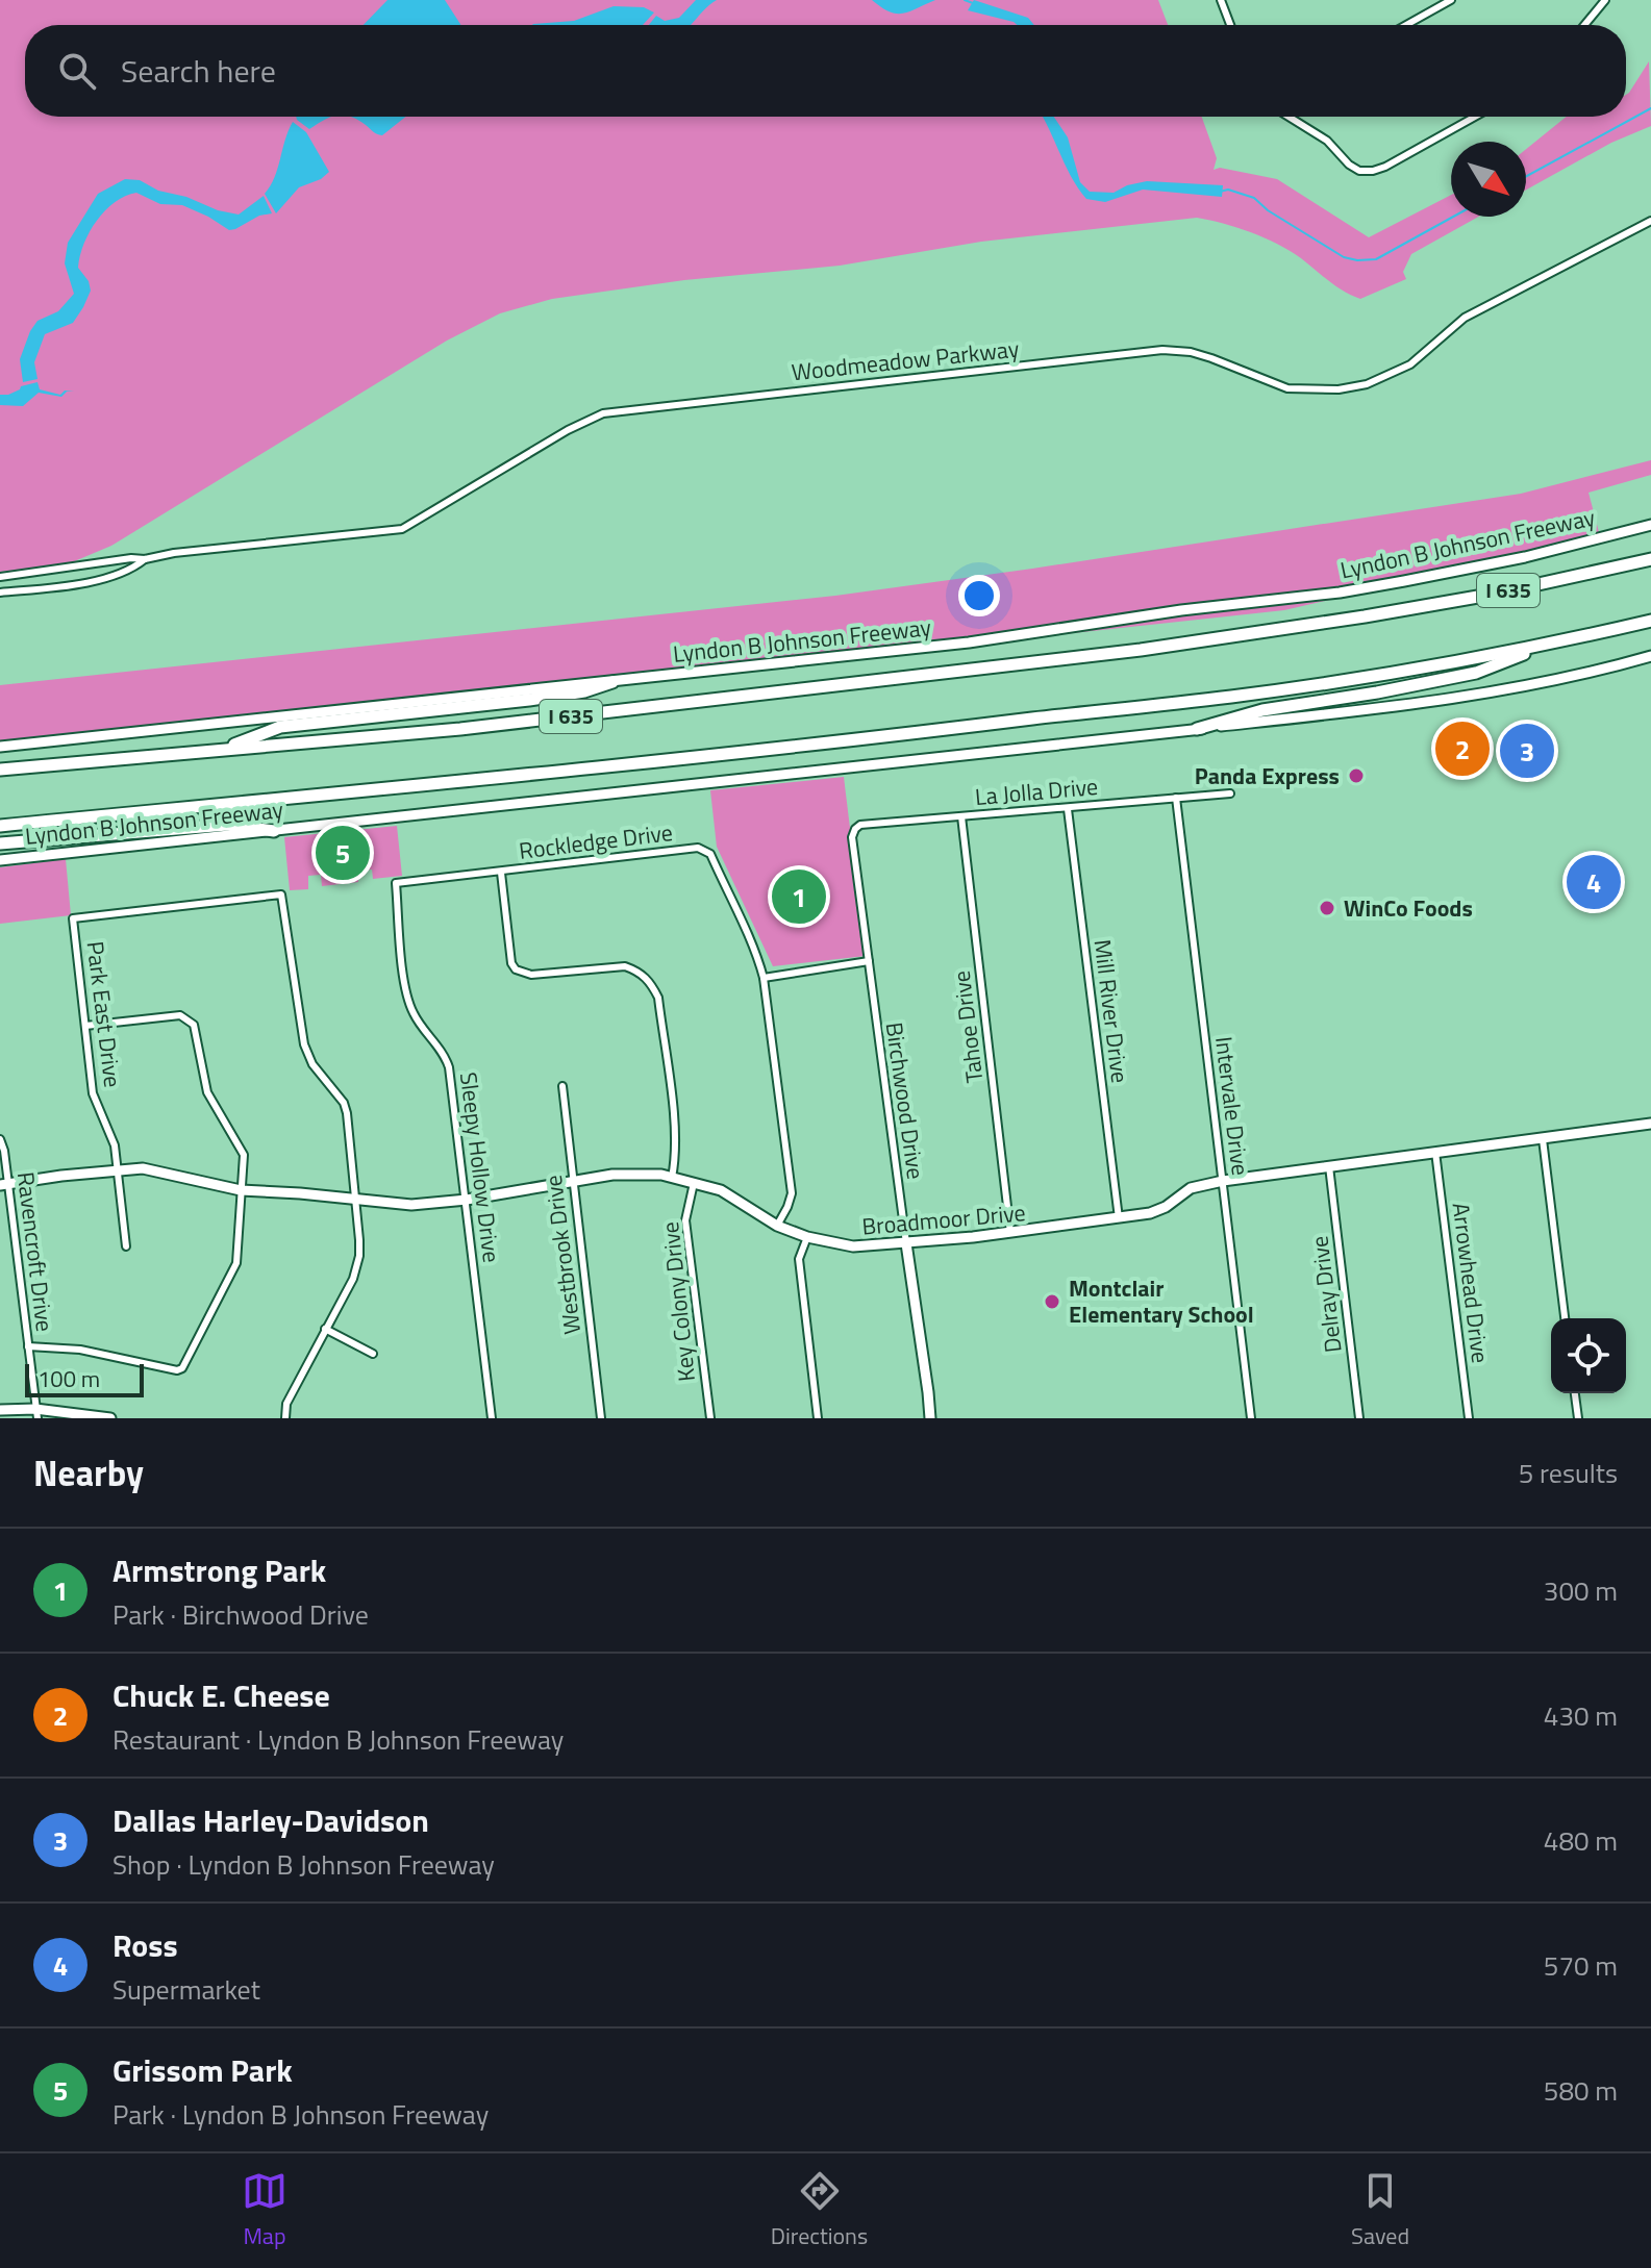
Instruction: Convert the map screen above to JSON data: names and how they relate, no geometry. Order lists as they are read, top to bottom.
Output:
{
  "streets": {
    "highway": ["Lyndon B Johnson Freeway", "I 635"],
    "main road": ["Birchwood Drive", "Broadmoor Drive"],
    "street": [
      "Woodmeadow Parkway",
      "La Jolla Drive",
      "Rockledge Drive",
      "Mill River Drive",
      "Park East Drive",
      "Tahoe Drive",
      "Intervale Drive",
      "Sleepy Hollow Drive",
      "Ravencroft Drive",
      "Westbrook Drive",
      "Arrowhead Drive",
      "Delray Drive",
      "Key Colony Drive"
    ]
  },
  "crossings": [
    ["La Jolla Drive", "Mill River Drive"],
    ["La Jolla Drive", "Tahoe Drive"],
    ["La Jolla Drive", "Birchwood Drive"],
    ["La Jolla Drive", "Intervale Drive"],
    ["Rockledge Drive", "Sleepy Hollow Drive"],
    ["Rockledge Drive", "Broadmoor Drive"],
    ["Mill River Drive", "Broadmoor Drive"],
    ["Park East Drive", "Broadmoor Drive"],
    ["Tahoe Drive", "Broadmoor Drive"],
    ["Birchwood Drive", "Broadmoor Drive"],
    ["Intervale Drive", "Broadmoor Drive"],
    ["Sleepy Hollow Drive", "Broadmoor Drive"],
    ["Broadmoor Drive", "Ravencroft Drive"],
    ["Broadmoor Drive", "Westbrook Drive"],
    ["Broadmoor Drive", "Arrowhead Drive"],
    ["Broadmoor Drive", "Delray Drive"],
    ["Broadmoor Drive", "Key Colony Drive"]
  ],
  "places": ["Panda Express", "WinCo Foods", "Montclair Elementary School"],
  "scale_bar": "100 m",
  "north": "bottom right",
  "page": {
    "search": "Search here",
    "pins": [
      "2",
      "3",
      "5",
      "4",
      "1"
    ],
    "scale": "100 m",
    "heading": ["Nearby", "5 results"],
    "list": [
      {
        "mark": "1",
        "name": "Armstrong Park",
        "note": "Park · Birchwood Drive",
        "value": "300 m"
      },
      {
        "mark": "2",
        "name": "Chuck E. Cheese",
        "note": "Restaurant · Lyndon B Johnson Freeway",
        "value": "430 m"
      },
      {
        "mark": "3",
        "name": "Dallas Harley-Davidson",
        "note": "Shop · Lyndon B Johnson Freeway",
        "value": "480 m"
      },
      {
        "mark": "4",
        "name": "Ross",
        "note": "Supermarket",
        "value": "570 m"
      },
      {
        "mark": "5",
        "name": "Grissom Park",
        "note": "Park · Lyndon B Johnson Freeway",
        "value": "580 m"
      }
    ],
    "nav": ["Map", "Directions", "Saved"]
  }
}
